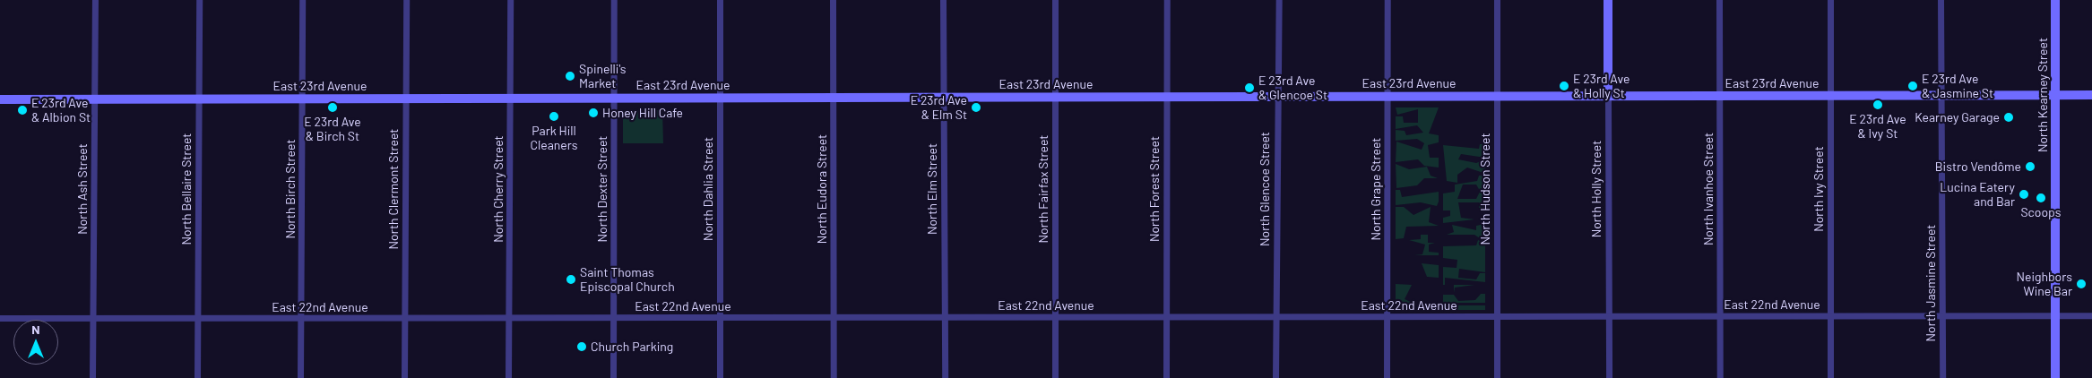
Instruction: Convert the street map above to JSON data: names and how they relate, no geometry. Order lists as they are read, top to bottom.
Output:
{
  "streets": {
    "street": [
      "East 23rd Avenue",
      "North Kearney Street",
      "North Ash Street",
      "North Bellaire Street",
      "North Birch Street",
      "North Clermont Street",
      "North Cherry Street",
      "North Dexter Street",
      "North Dahlia Street",
      "North Eudora Street",
      "North Elm Street",
      "North Fairfax Street",
      "North Forest Street",
      "North Glencoe Street",
      "North Grape Street",
      "North Hudson Street",
      "North Holly Street",
      "North Ivanhoe Street",
      "North Ivy Street",
      "North Jasmine Street",
      "East 22nd Avenue"
    ]
  },
  "crossings": [
    ["East 23rd Avenue", "North Kearney Street"],
    ["East 23rd Avenue", "North Ash Street"],
    ["East 23rd Avenue", "North Bellaire Street"],
    ["East 23rd Avenue", "North Birch Street"],
    ["East 23rd Avenue", "North Clermont Street"],
    ["East 23rd Avenue", "North Cherry Street"],
    ["East 23rd Avenue", "North Dexter Street"],
    ["East 23rd Avenue", "North Dahlia Street"],
    ["East 23rd Avenue", "North Eudora Street"],
    ["East 23rd Avenue", "North Elm Street"],
    ["East 23rd Avenue", "North Fairfax Street"],
    ["East 23rd Avenue", "North Forest Street"],
    ["East 23rd Avenue", "North Glencoe Street"],
    ["East 23rd Avenue", "North Grape Street"],
    ["East 23rd Avenue", "North Hudson Street"],
    ["East 23rd Avenue", "North Holly Street"],
    ["East 23rd Avenue", "North Ivanhoe Street"],
    ["East 23rd Avenue", "North Ivy Street"],
    ["East 23rd Avenue", "North Jasmine Street"],
    ["North Kearney Street", "East 22nd Avenue"],
    ["North Ash Street", "East 22nd Avenue"],
    ["North Bellaire Street", "East 22nd Avenue"],
    ["North Birch Street", "East 22nd Avenue"],
    ["North Clermont Street", "East 22nd Avenue"],
    ["North Cherry Street", "East 22nd Avenue"],
    ["North Dexter Street", "East 22nd Avenue"],
    ["North Dahlia Street", "East 22nd Avenue"],
    ["North Eudora Street", "East 22nd Avenue"],
    ["North Elm Street", "East 22nd Avenue"],
    ["North Fairfax Street", "East 22nd Avenue"],
    ["North Forest Street", "East 22nd Avenue"],
    ["North Glencoe Street", "East 22nd Avenue"],
    ["North Grape Street", "East 22nd Avenue"],
    ["North Hudson Street", "East 22nd Avenue"],
    ["North Holly Street", "East 22nd Avenue"],
    ["North Ivanhoe Street", "East 22nd Avenue"],
    ["North Ivy Street", "East 22nd Avenue"],
    ["North Jasmine Street", "East 22nd Avenue"]
  ],
  "places": [
    "Spinelli's Market",
    "E 23rd Ave & Holly St",
    "E 23rd Ave & Jasmine St",
    "E 23rd Ave & Glencoe St",
    "E 23rd Ave & Ivy St",
    "E 23rd Ave & Birch St",
    "E 23rd Ave & Elm St",
    "E 23rd Ave & Albion St",
    "Honey Hill Cafe",
    "Park Hill Cleaners",
    "Kearney Garage",
    "Bistro Vendôme",
    "Lucina Eatery and Bar",
    "Scoops",
    "Saint Thomas Episcopal Church",
    "Neighbors Wine Bar",
    "Church Parking"
  ],
  "north": "top"
}
